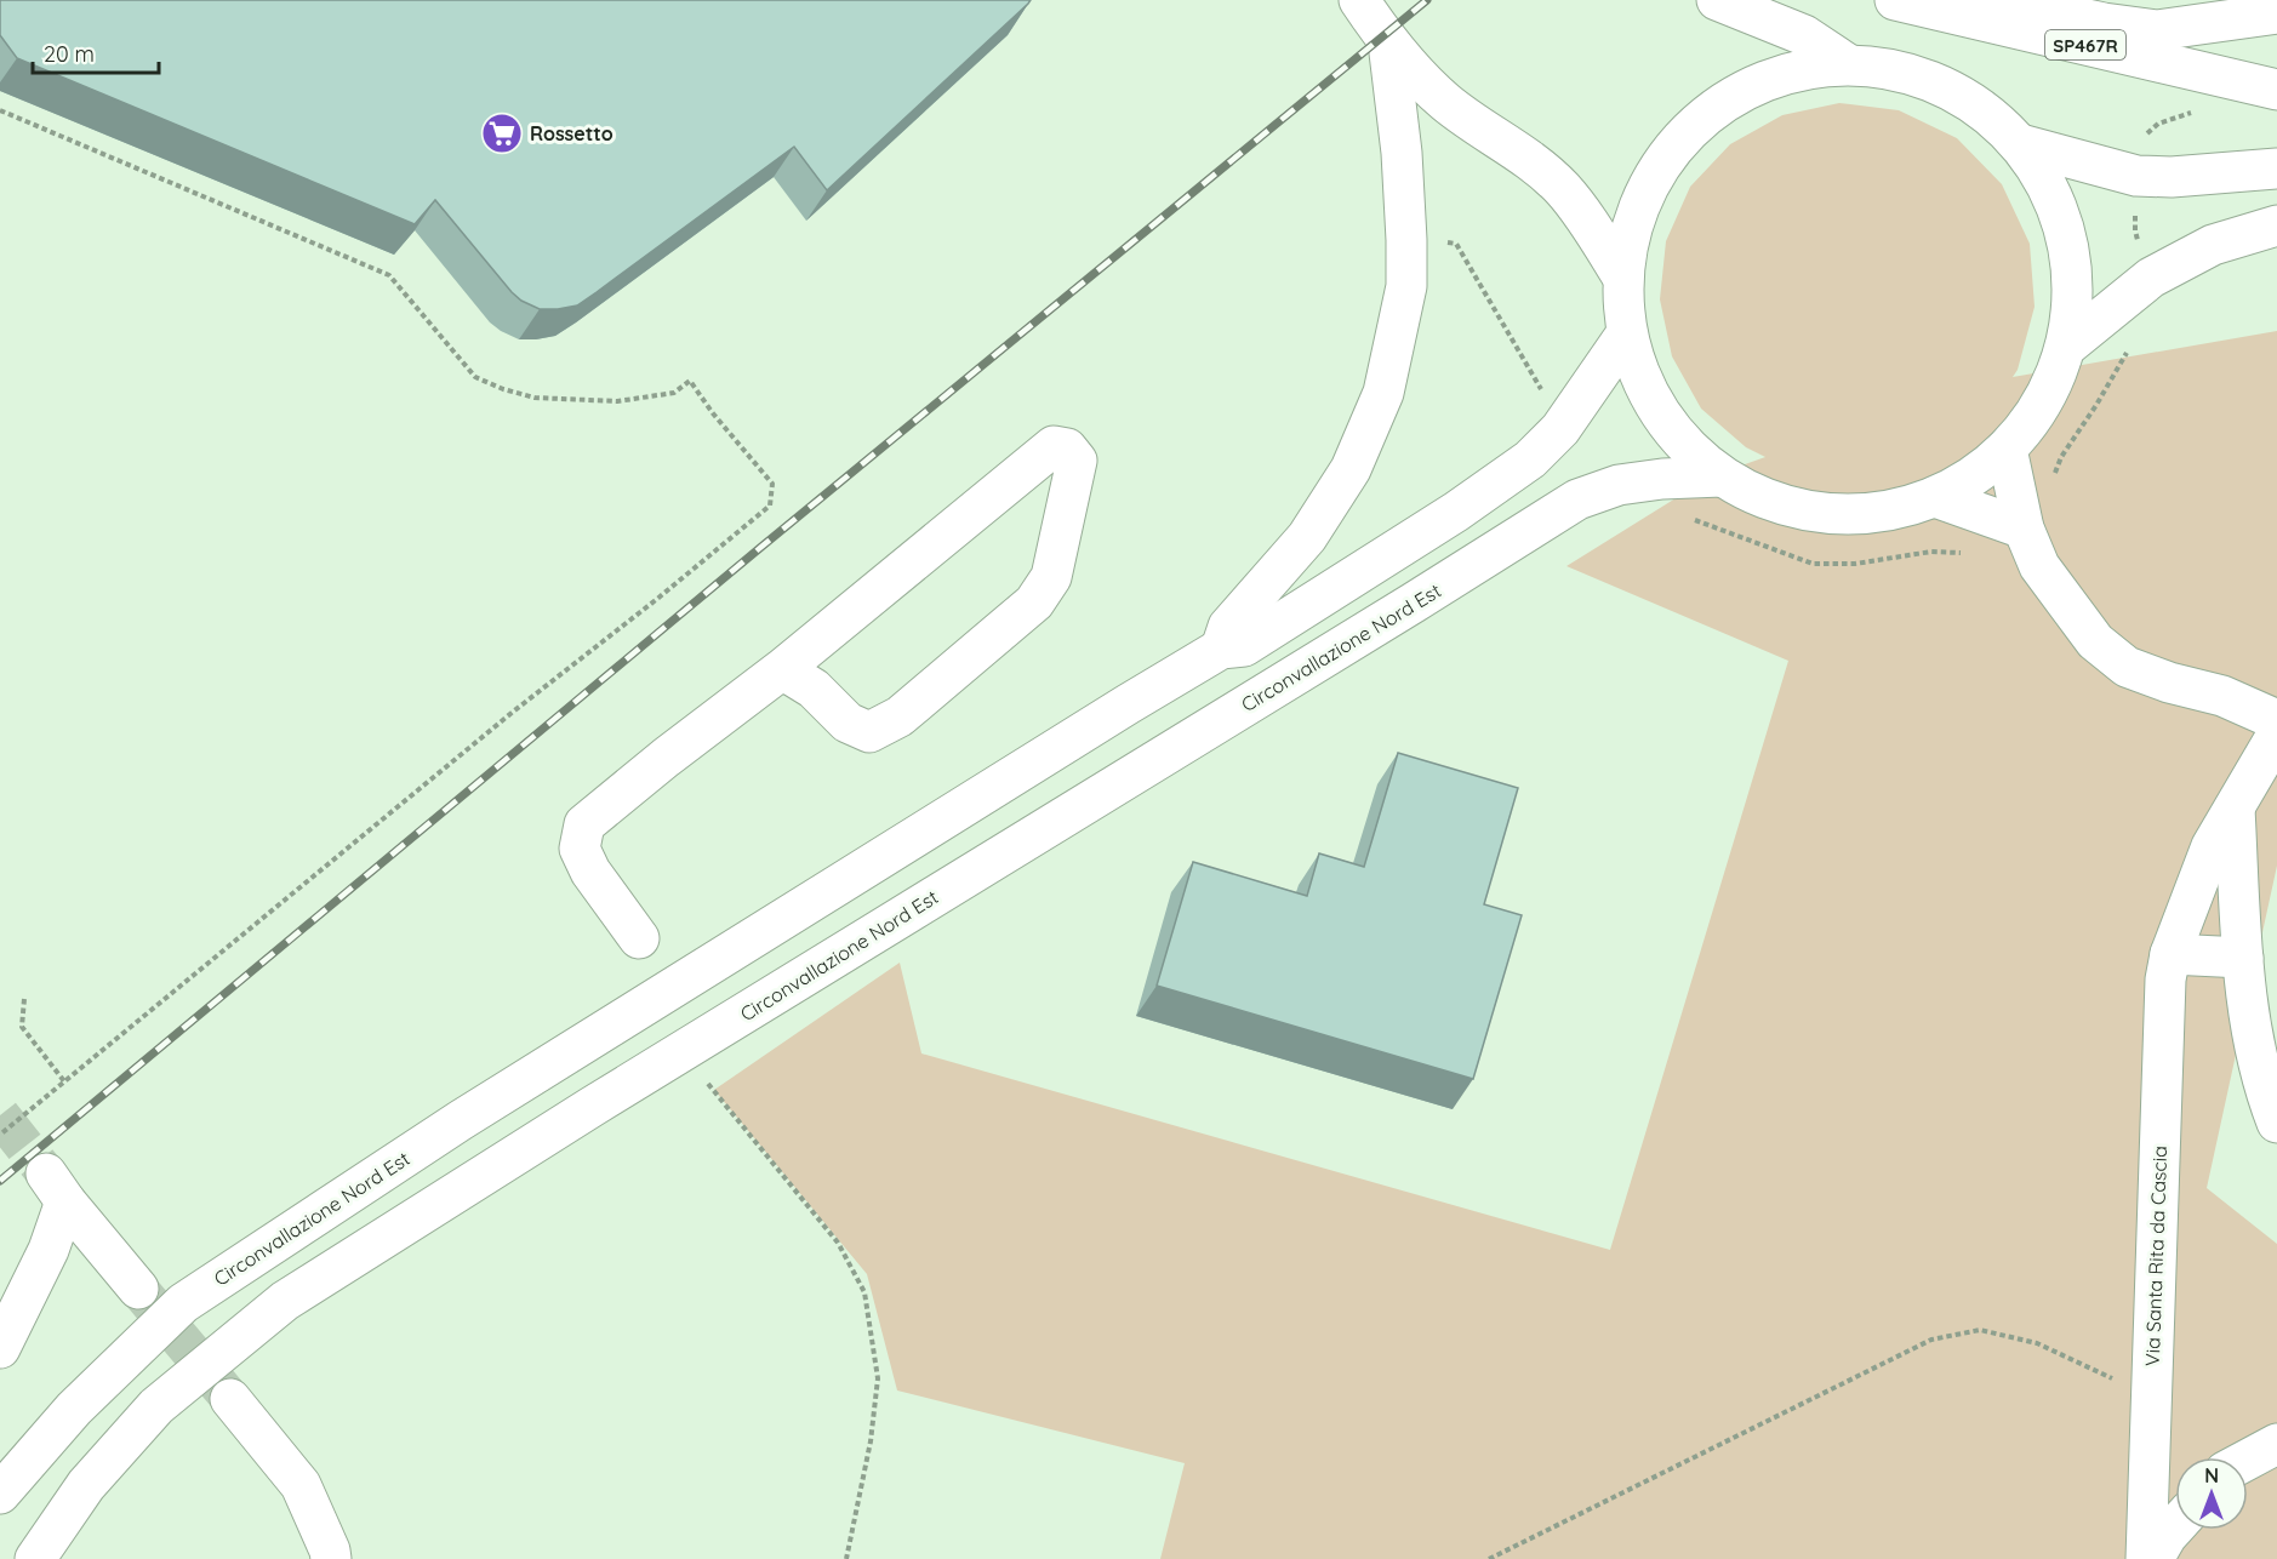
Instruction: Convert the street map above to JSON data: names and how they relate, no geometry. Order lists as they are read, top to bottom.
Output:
{
  "streets": {
    "main road": ["SP467R", "Circonvallazione Nord Est", "Via Santa Rita da Cascia"]
  },
  "places": {
    "supermarket": ["Rossetto"]
  },
  "scale_bar": "20 m",
  "north": "top"
}
